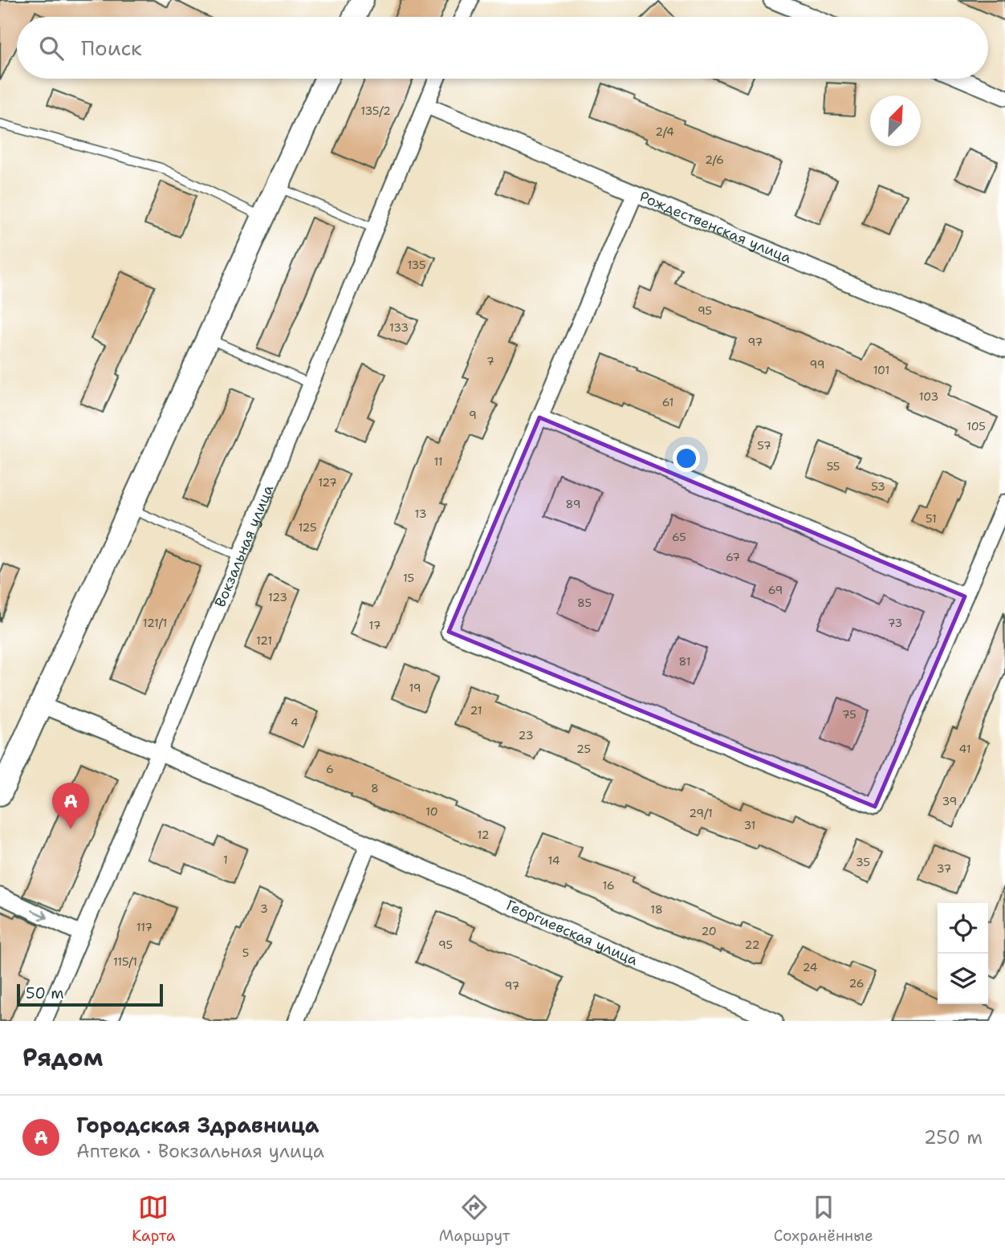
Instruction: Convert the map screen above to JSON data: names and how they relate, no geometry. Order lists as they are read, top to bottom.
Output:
{
  "streets": {
    "street": ["Рождественская улица", "Вокзальная улица", "Георгиевская улица"]
  },
  "crossings": [
    ["Рождественская улица", "Вокзальная улица"],
    ["Вокзальная улица", "Георгиевская улица"]
  ],
  "house_numbers": [
    "135/2",
    "2/4",
    "2/6",
    "135",
    "95",
    "133",
    "97",
    "7",
    "99",
    "101",
    "103",
    "61",
    "9",
    "105",
    "57",
    "11",
    "55",
    "127",
    "53",
    "89",
    "13",
    "51",
    "125",
    "65",
    "67",
    "15",
    "69",
    "123",
    "85",
    "121/1",
    "73",
    "17",
    "121",
    "81",
    "19",
    "21",
    "75",
    "4",
    "23",
    "25",
    "41",
    "6",
    "8",
    "39",
    "10",
    "29/1",
    "31",
    "12",
    "1",
    "14",
    "35",
    "37",
    "16",
    "3",
    "18",
    "117",
    "20",
    "95",
    "22",
    "5",
    "115/1",
    "24",
    "26",
    "97"
  ],
  "scale_bar": "50 m",
  "north": "top right",
  "page": {
    "search": "Поиск",
    "pins": "A",
    "scale": "50 m",
    "heading": "Рядом",
    "list": [
      {
        "mark": "A",
        "name": "Городская Здравница",
        "note": "Аптека · Вокзальная улица",
        "value": "250 m"
      }
    ],
    "nav": ["Карта", "Маршрут", "Сохранённые"]
  }
}
